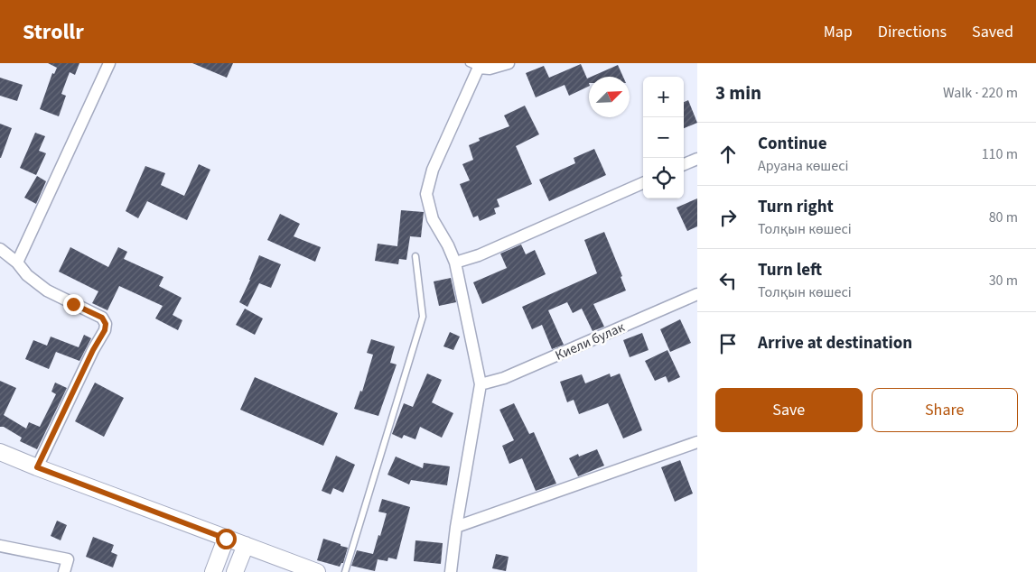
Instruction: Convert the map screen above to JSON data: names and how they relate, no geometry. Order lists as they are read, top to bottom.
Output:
{
  "streets": {
    "street": ["Киели булак"]
  },
  "north": "top right",
  "page": {
    "header": "Strollr",
    "nav": ["Map", "Directions", "Saved"],
    "heading": ["3 min", "Walk · 220 m"],
    "map_buttons": ["+", "−"],
    "list": [
      ["Continue", "Аруана көшесі", "110 m"],
      ["Turn right", "Толқын көшесі", "80 m"],
      ["Turn left", "Толқын көшесі", "30 m"],
      "Arrive at destination"
    ],
    "buttons": ["Save", "Share"]
  }
}
